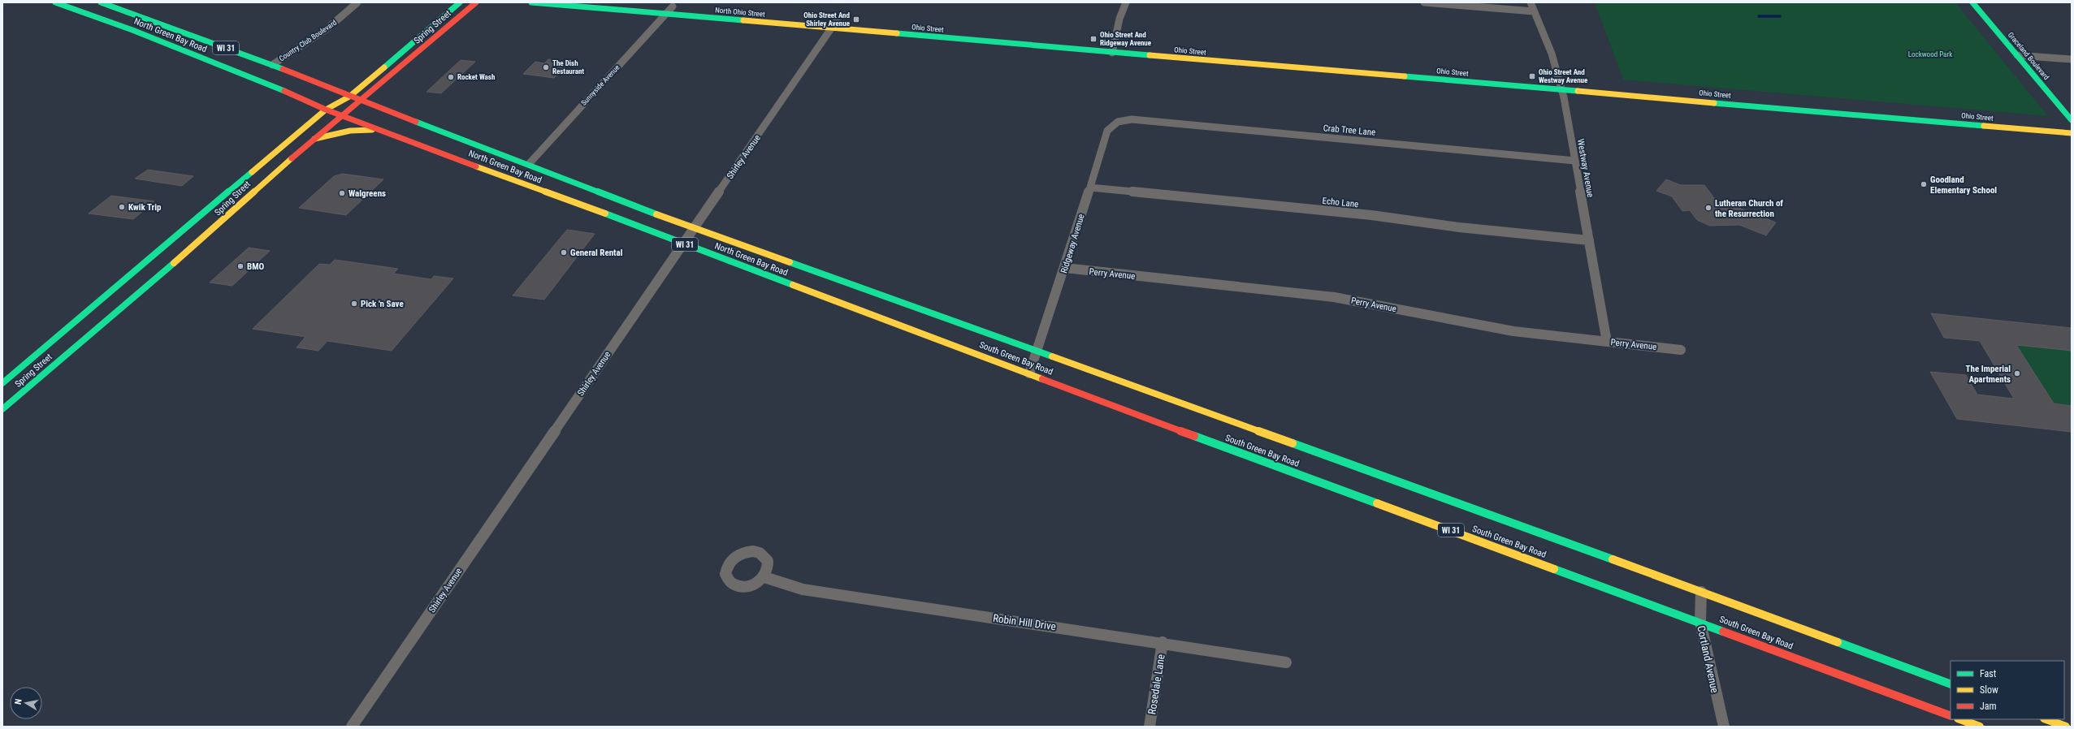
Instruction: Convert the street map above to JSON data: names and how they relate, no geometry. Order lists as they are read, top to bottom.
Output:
{
  "streets": {
    "main road": [
      "North Ohio Street",
      "Spring Street",
      "Ohio Street",
      "North Green Bay Road",
      "WI 31",
      "Graceland Boulevard",
      "South Green Bay Road"
    ],
    "street": [
      "Country Club Boulevard",
      "Sunnyside Avenue",
      "Crab Tree Lane",
      "Shirley Avenue",
      "Westway Avenue",
      "Echo Lane",
      "Ridgeway Avenue",
      "Perry Avenue",
      "Robin Hill Drive",
      "Cortland Avenue",
      "Rosedale Lane"
    ]
  },
  "crossings": [
    ["North Ohio Street", "Ohio Street"],
    ["North Ohio Street", "Sunnyside Avenue"],
    ["North Ohio Street", "Shirley Avenue"],
    ["Spring Street", "North Green Bay Road"],
    ["Ohio Street", "Shirley Avenue"],
    ["Ohio Street", "Westway Avenue"],
    ["North Green Bay Road", "Country Club Boulevard"],
    ["North Green Bay Road", "Sunnyside Avenue"],
    ["North Green Bay Road", "Shirley Avenue"],
    ["North Green Bay Road", "South Green Bay Road"],
    ["Crab Tree Lane", "Westway Avenue"],
    ["Crab Tree Lane", "Ridgeway Avenue"],
    ["Westway Avenue", "Echo Lane"],
    ["Westway Avenue", "Perry Avenue"],
    ["Echo Lane", "Ridgeway Avenue"],
    ["Ridgeway Avenue", "Perry Avenue"],
    ["Ridgeway Avenue", "South Green Bay Road"],
    ["South Green Bay Road", "Cortland Avenue"],
    ["Robin Hill Drive", "Rosedale Lane"]
  ],
  "parks": ["Lockwood Park"],
  "places": {
    "transit": ["Ohio Street And Shirley Avenue", "Ohio Street And Ridgeway Avenue", "Ohio Street And Westway Avenue"],
    "other": [
      "The Dish Restaurant",
      "Rocket Wash",
      "Goodland Elementary School",
      "Walgreens",
      "Kwik Trip",
      "Lutheran Church of the Resurrection",
      "General Rental",
      "BMO",
      "Pick 'n Save",
      "The Imperial Apartments"
    ]
  },
  "legend": ["Fast", "Slow", "Jam"],
  "north": "left"
}
